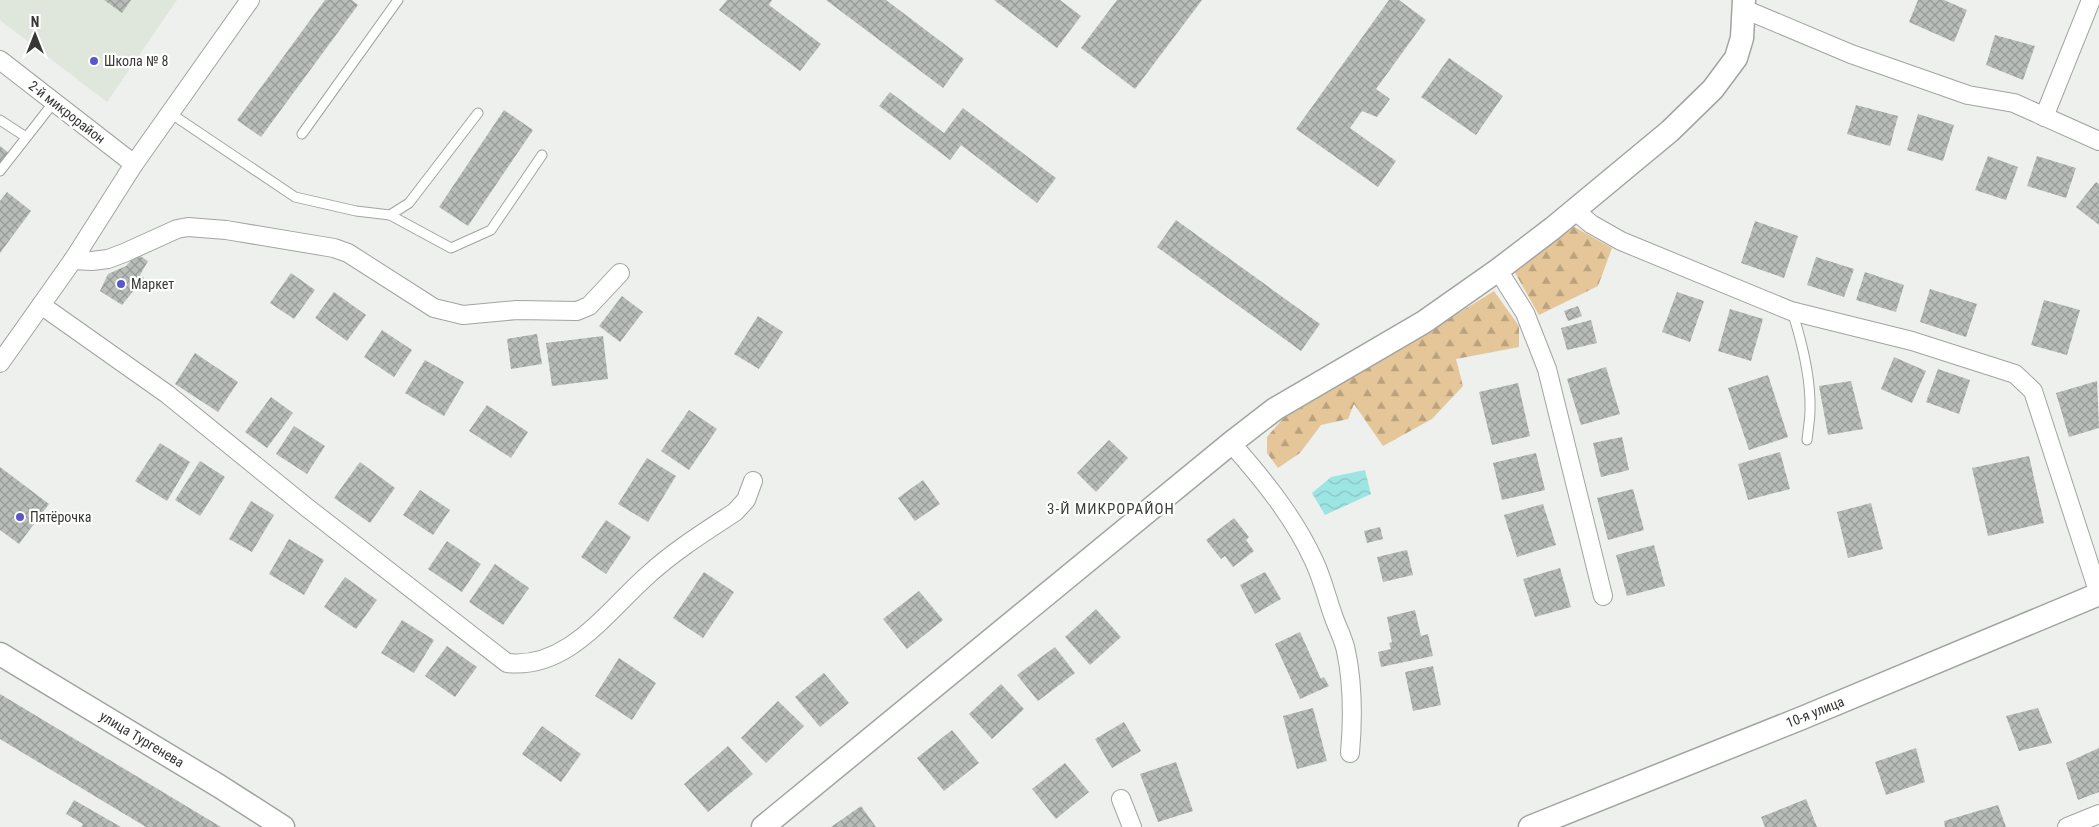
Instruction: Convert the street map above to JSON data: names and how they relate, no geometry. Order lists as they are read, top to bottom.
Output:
{
  "streets": {
    "street": ["2-й микрорайон", "10-я улица", "улица Тургенева"]
  },
  "districts": ["3-Й МИКРОРАЙОН"],
  "places": ["Школа № 8", "Маркет", "Пятёрочка"],
  "north": "top"
}
